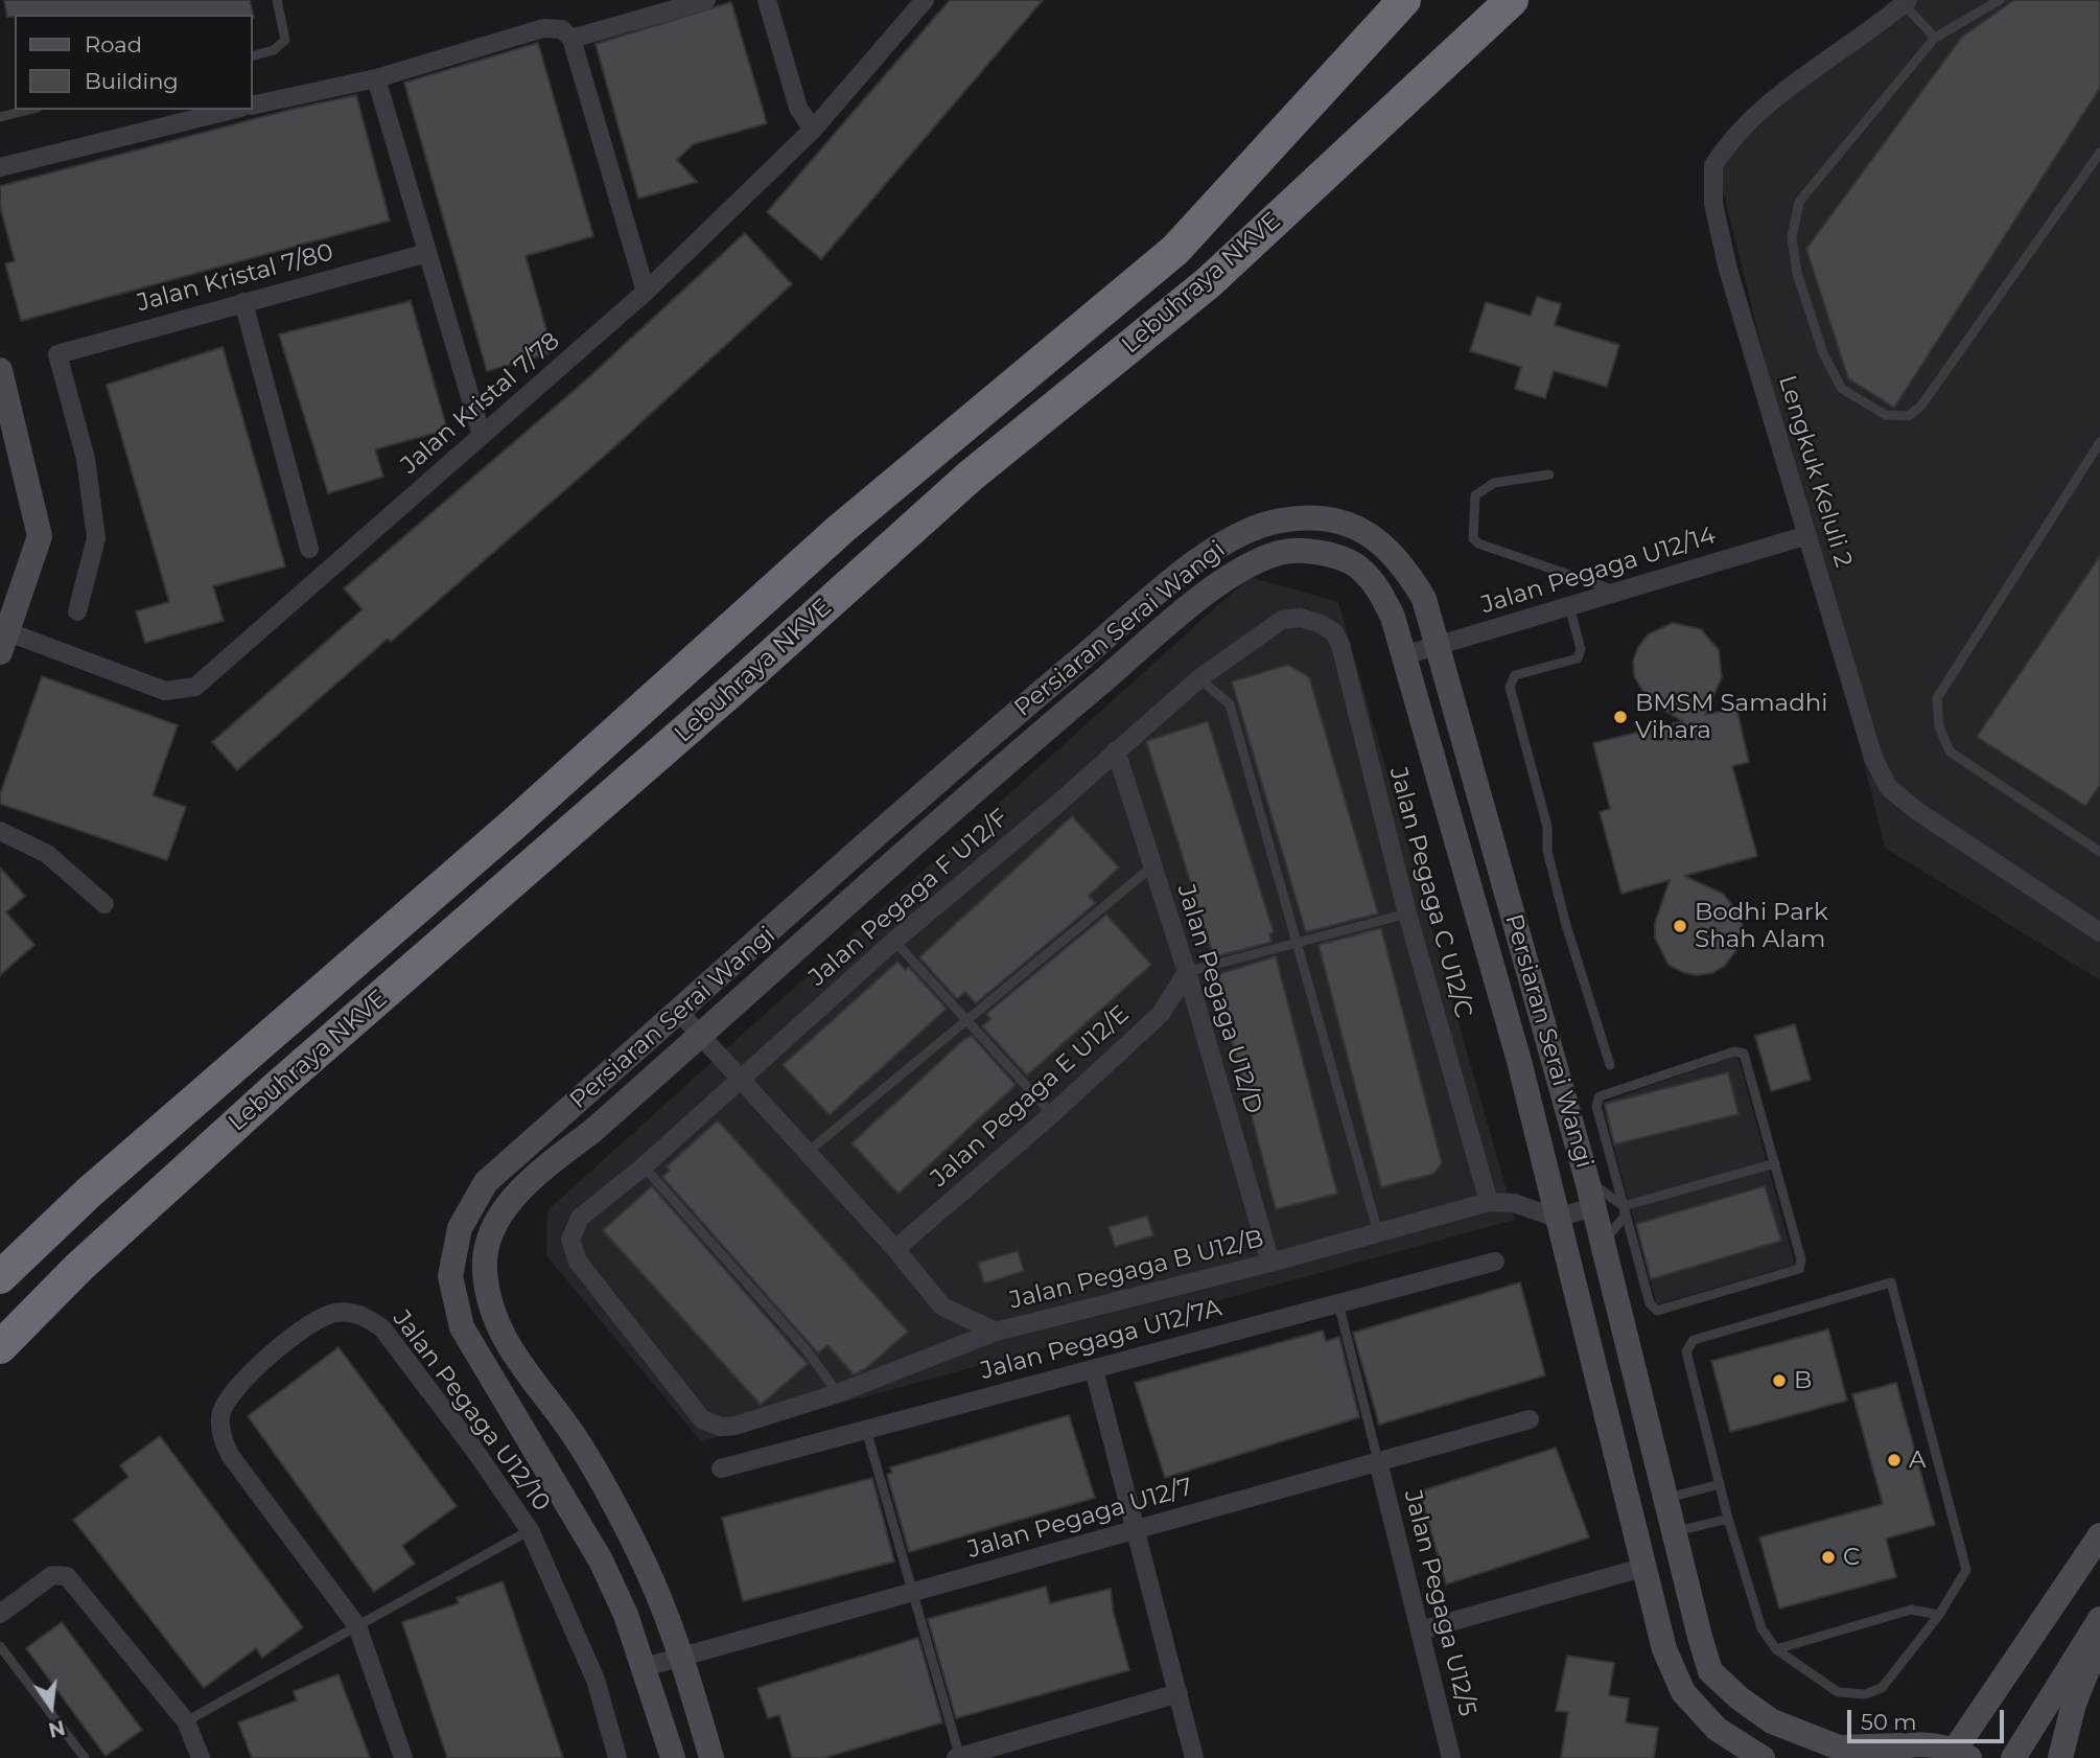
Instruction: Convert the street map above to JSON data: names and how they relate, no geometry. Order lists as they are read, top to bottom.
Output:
{
  "streets": {
    "highway": ["Lebuhraya NKVE"],
    "street": [
      "Jalan Kristal 7/80",
      "Jalan Kristal 7/78",
      "Lengkuk Keluli 2",
      "Jalan Pegaga U12/14",
      "Persiaran Serai Wangi",
      "Jalan Pegaga C U12/C",
      "Jalan Pegaga F U12/F",
      "Jalan Pegaga U12/D",
      "Jalan Pegaga E U12/E",
      "Jalan Pegaga B U12/B",
      "Jalan Pegaga U12/7A",
      "Jalan Pegaga U12/10",
      "Jalan Pegaga U12/7",
      "Jalan Pegaga U12/5"
    ]
  },
  "crossings": [
    ["Lengkuk Keluli 2", "Jalan Pegaga U12/14"],
    ["Jalan Pegaga U12/14", "Persiaran Serai Wangi"],
    ["Persiaran Serai Wangi", "Jalan Pegaga B U12/B"],
    ["Persiaran Serai Wangi", "Jalan Pegaga U12/7"],
    ["Jalan Pegaga C U12/C", "Jalan Pegaga F U12/F"],
    ["Jalan Pegaga C U12/C", "Jalan Pegaga B U12/B"],
    ["Jalan Pegaga F U12/F", "Jalan Pegaga U12/D"],
    ["Jalan Pegaga F U12/F", "Jalan Pegaga B U12/B"],
    ["Jalan Pegaga U12/D", "Jalan Pegaga E U12/E"],
    ["Jalan Pegaga U12/D", "Jalan Pegaga B U12/B"],
    ["Jalan Pegaga E U12/E", "Jalan Pegaga B U12/B"],
    ["Jalan Pegaga U12/7", "Jalan Pegaga U12/5"]
  ],
  "places": [
    "BMSM Samadhi Vihara",
    "Bodhi Park Shah Alam",
    "B",
    "A",
    "C"
  ],
  "legend": ["Road", "Building"],
  "scale_bar": "50 m",
  "north": "bottom"
}
